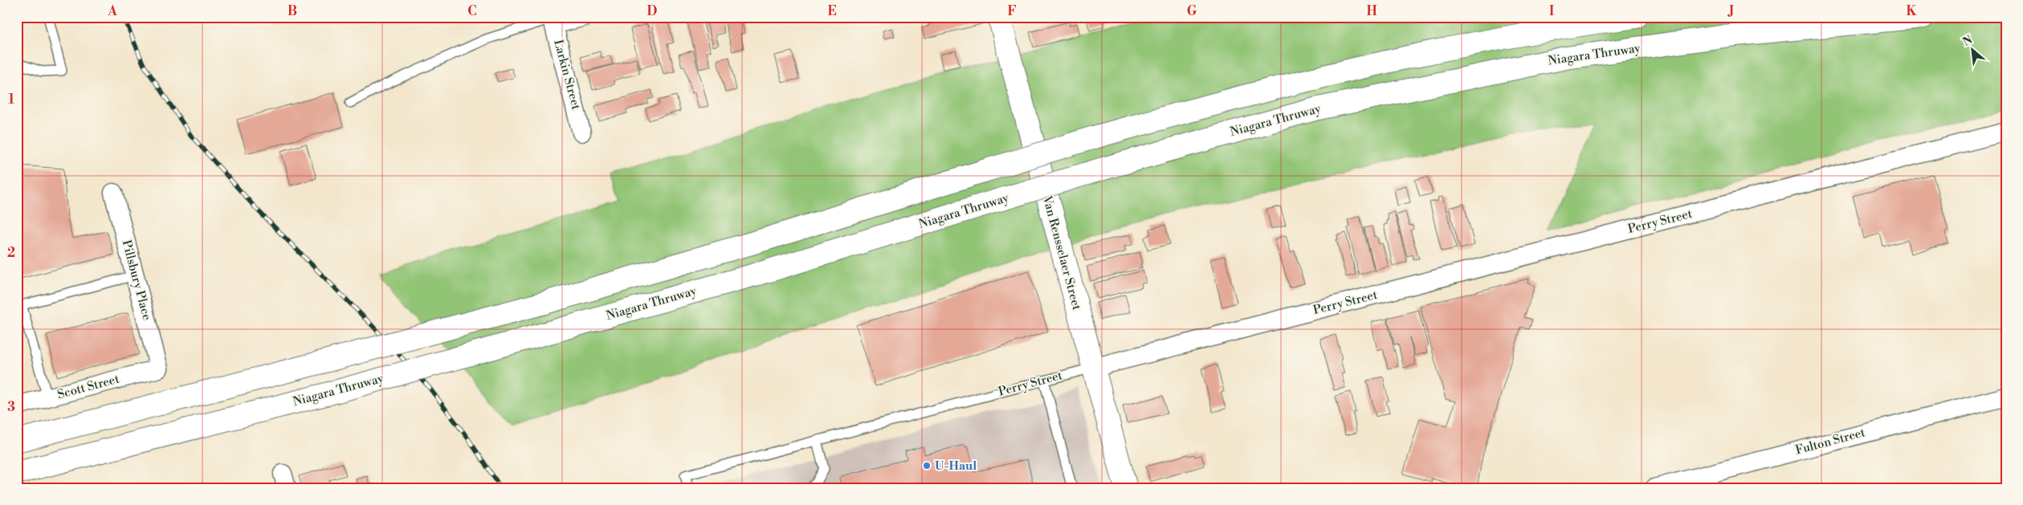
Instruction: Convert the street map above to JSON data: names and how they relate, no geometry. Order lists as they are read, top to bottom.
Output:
{
  "streets": {
    "main road": ["Niagara Thruway", "Van Rensselaer Street"],
    "street": [
      "Larkin Street",
      "Perry Street",
      "Pillsbury Place",
      "Scott Street",
      "Fulton Street"
    ]
  },
  "crossings": [
    ["Perry Street", "Van Rensselaer Street"],
    ["Pillsbury Place", "Scott Street"]
  ],
  "places": ["U-Haul"],
  "north": "top left",
  "grid": {
    "columns": [
      "A",
      "B",
      "C",
      "D",
      "E",
      "F",
      "G",
      "H",
      "I",
      "J",
      "K"
    ],
    "rows": ["1", "2", "3"]
  }
}
